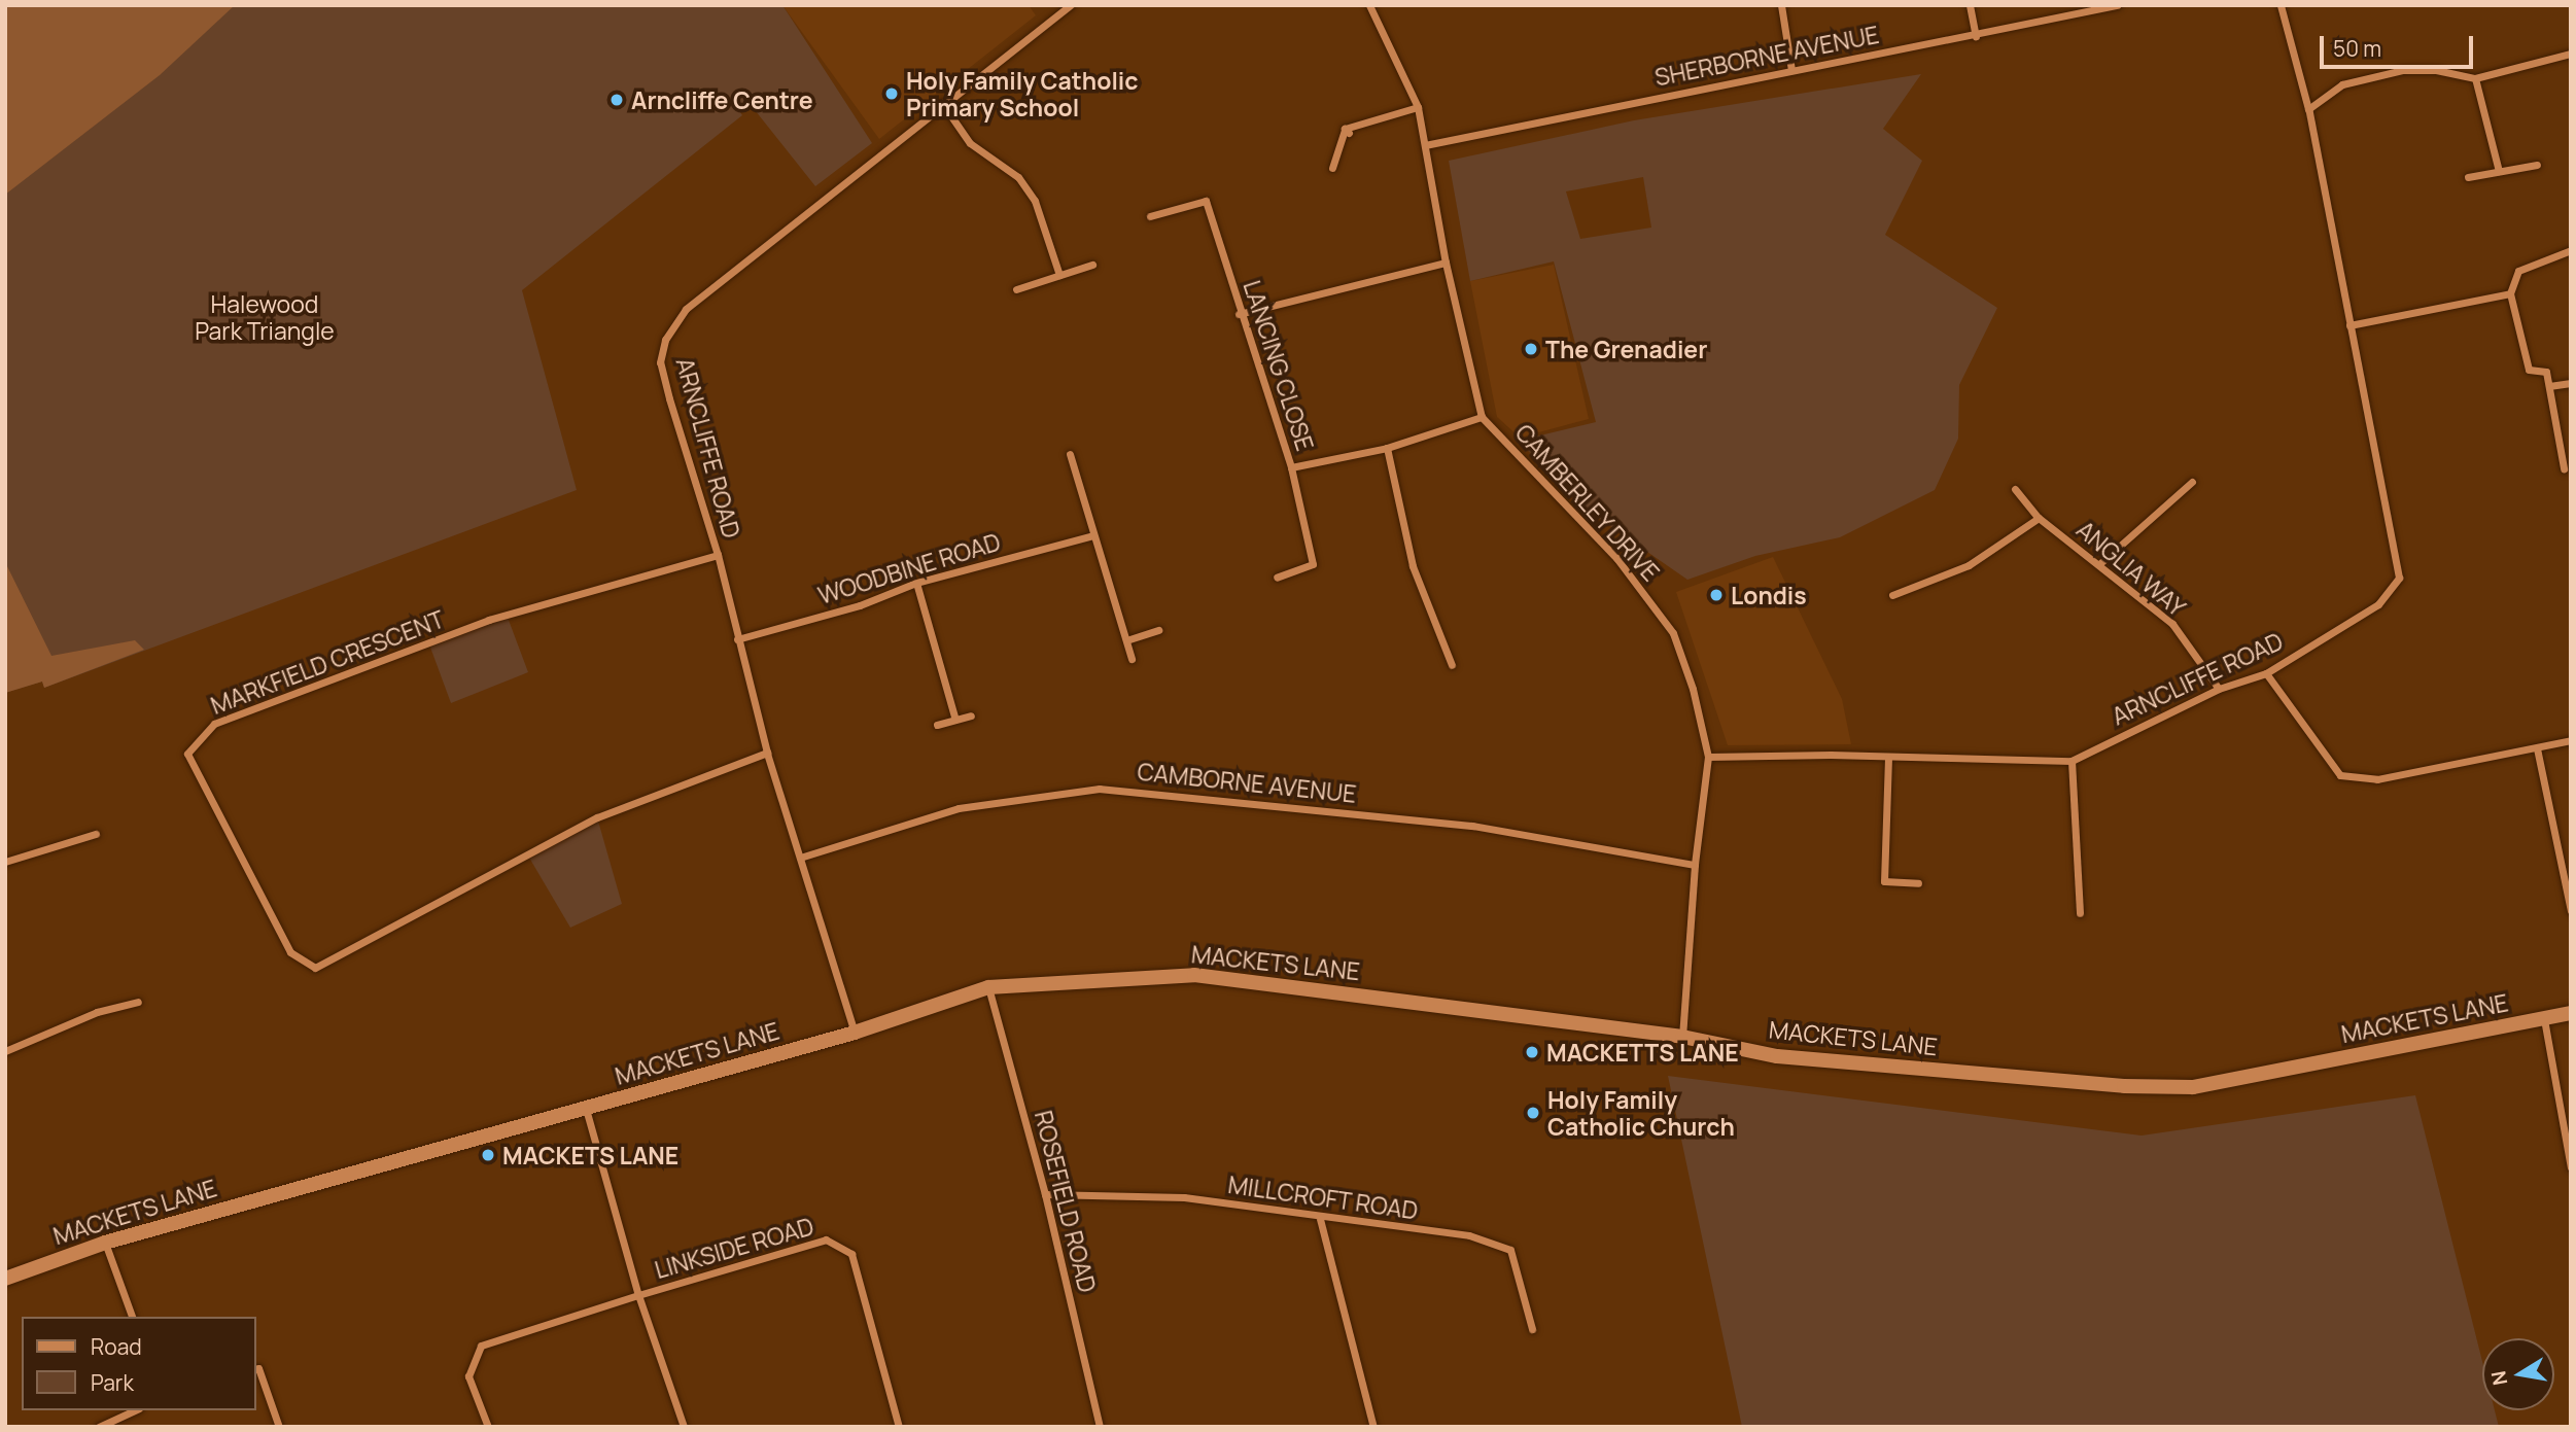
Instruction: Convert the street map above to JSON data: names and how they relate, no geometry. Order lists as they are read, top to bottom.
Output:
{
  "streets": {
    "street": [
      "SHERBORNE AVENUE",
      "LANCING CLOSE",
      "ARNCLIFFE ROAD",
      "CAMBERLEY DRIVE",
      "WOODBINE ROAD",
      "ANGLIA WAY",
      "MARKFIELD CRESCENT",
      "CAMBORNE AVENUE",
      "MACKETS LANE",
      "MILLCROFT ROAD",
      "ROSEFIELD ROAD",
      "LINKSIDE ROAD"
    ]
  },
  "crossings": [
    ["SHERBORNE AVENUE", "CAMBERLEY DRIVE"],
    ["ARNCLIFFE ROAD", "CAMBERLEY DRIVE"],
    ["ARNCLIFFE ROAD", "WOODBINE ROAD"],
    ["ARNCLIFFE ROAD", "ANGLIA WAY"],
    ["ARNCLIFFE ROAD", "MARKFIELD CRESCENT"],
    ["ARNCLIFFE ROAD", "CAMBORNE AVENUE"],
    ["ARNCLIFFE ROAD", "MACKETS LANE"],
    ["CAMBERLEY DRIVE", "CAMBORNE AVENUE"],
    ["CAMBERLEY DRIVE", "MACKETS LANE"],
    ["MACKETS LANE", "ROSEFIELD ROAD"],
    ["MACKETS LANE", "LINKSIDE ROAD"],
    ["MILLCROFT ROAD", "ROSEFIELD ROAD"]
  ],
  "parks": ["Halewood Park Triangle"],
  "places": [
    "Holy Family Catholic Primary School",
    "Arncliffe Centre",
    "The Grenadier",
    "Londis",
    "MACKETTS LANE",
    "Holy Family Catholic Church",
    "MACKETS LANE"
  ],
  "legend": ["Road", "Park"],
  "scale_bar": "50 m",
  "north": "left"
}
